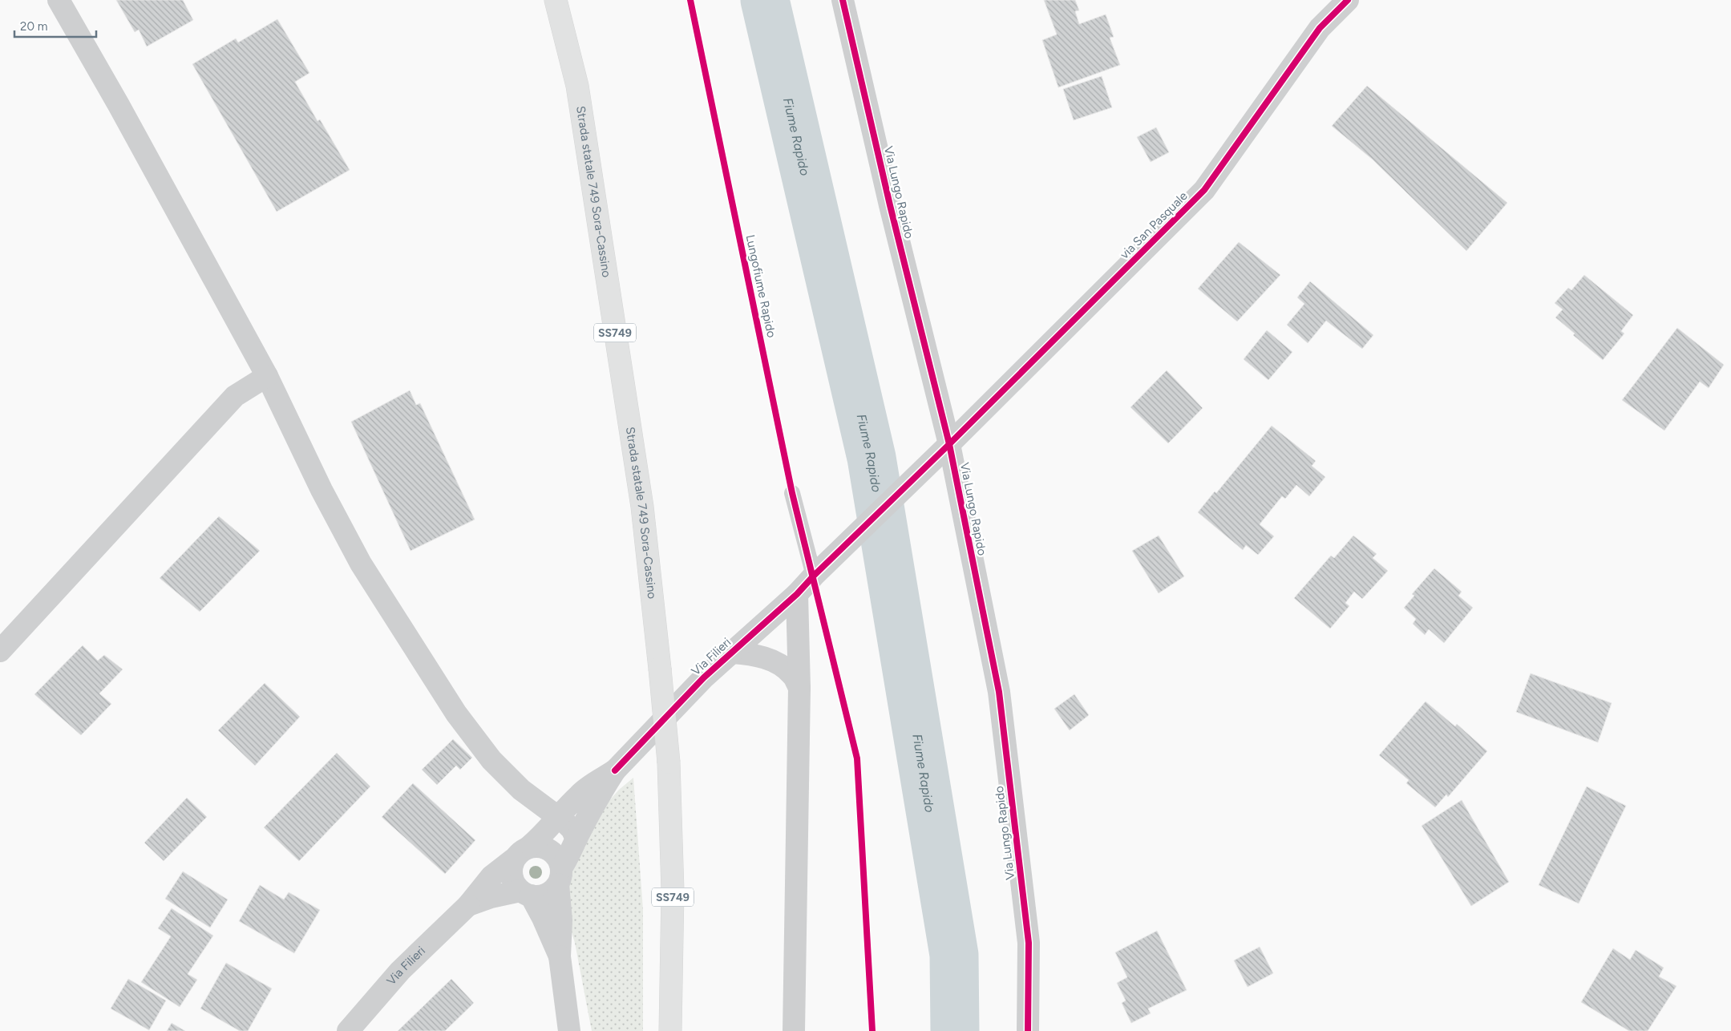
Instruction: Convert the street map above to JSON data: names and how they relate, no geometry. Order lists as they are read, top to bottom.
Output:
{
  "streets": {
    "highway": ["Strada statale 749 Sora-Cassino", "SS749"],
    "street": ["Via Lungo Rapido", "via San Pasquale", "Via Filieri"],
    "cycle path": ["Lungofiume Rapido"]
  },
  "crossings": [
    ["Via Lungo Rapido", "via San Pasquale"],
    ["via San Pasquale", "Via Filieri"]
  ],
  "water": ["Fiume Rapido"],
  "scale_bar": "20 m"
}
